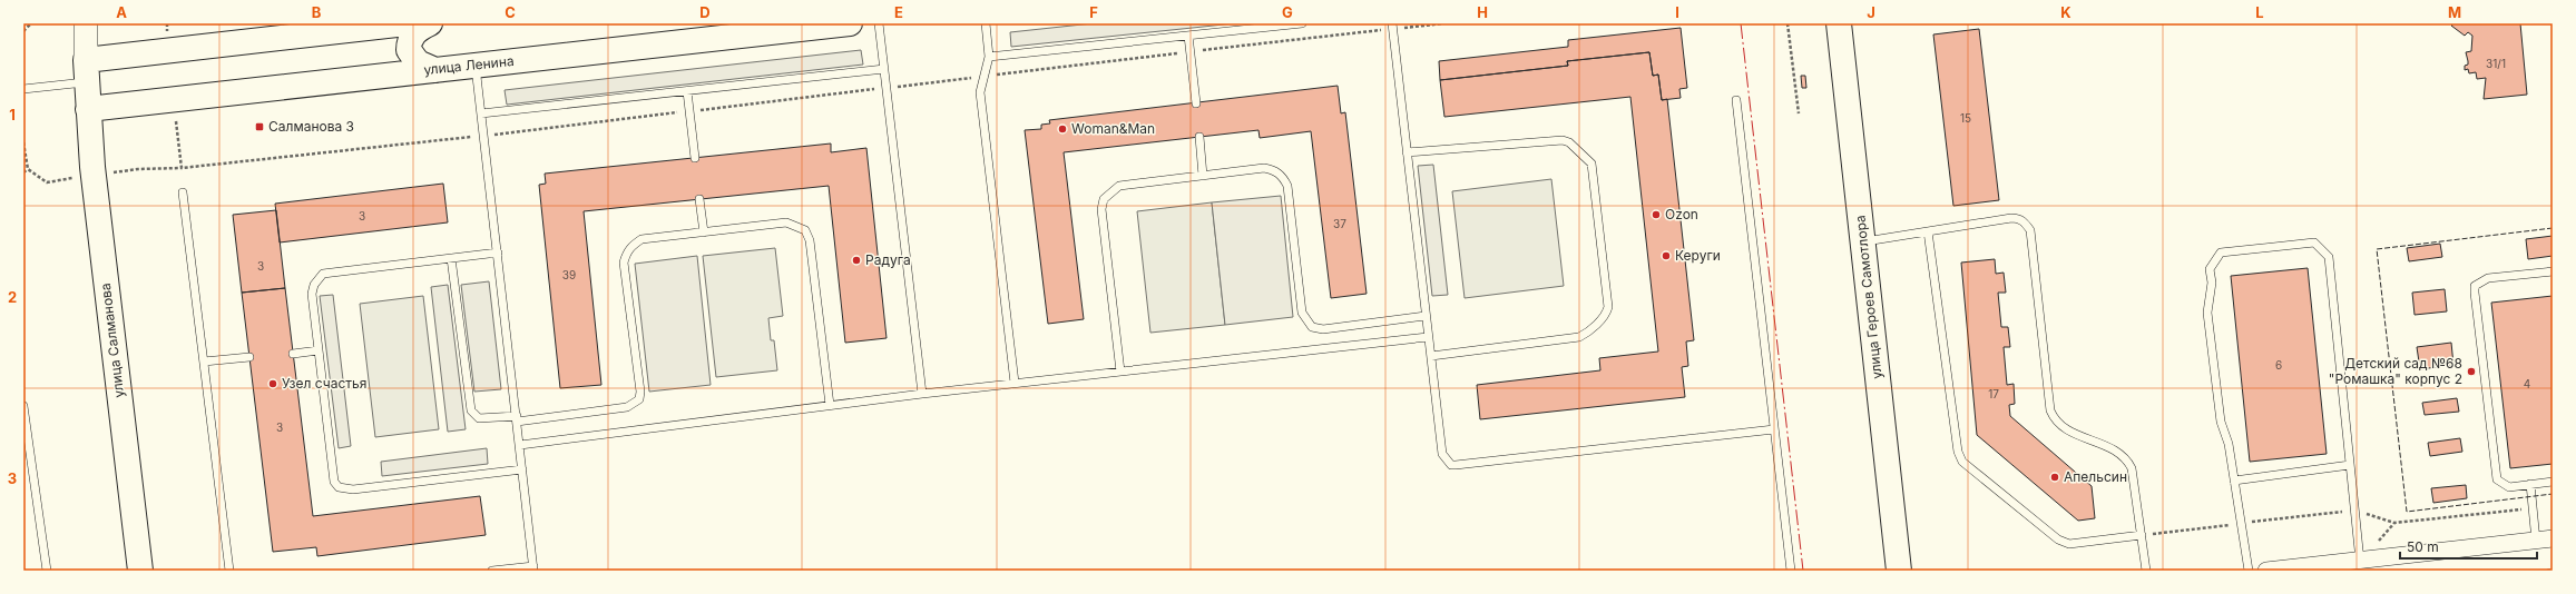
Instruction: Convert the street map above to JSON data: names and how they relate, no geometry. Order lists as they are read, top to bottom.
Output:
{
  "streets": {
    "main road": ["улица Ленина", "улица Героев Самотлора", "улица Салманова"]
  },
  "crossings": [
    ["улица Ленина", "улица Салманова"]
  ],
  "places": {
    "transit": ["Салманова 3"],
    "other": [
      "Woman&Man",
      "Ozon",
      "Керуги",
      "Радуга",
      "Детский сад №68 \"Ромашка\" корпус 2",
      "Узел счастья",
      "Апельсин"
    ]
  },
  "house_numbers": [
    "31/1",
    "15",
    "3",
    "37",
    "3",
    "39",
    "6",
    "4",
    "17",
    "3"
  ],
  "scale_bar": "50 m",
  "grid": {
    "columns": [
      "A",
      "B",
      "C",
      "D",
      "E",
      "F",
      "G",
      "H",
      "I",
      "J",
      "K",
      "L",
      "M"
    ],
    "rows": ["1", "2", "3"]
  }
}
